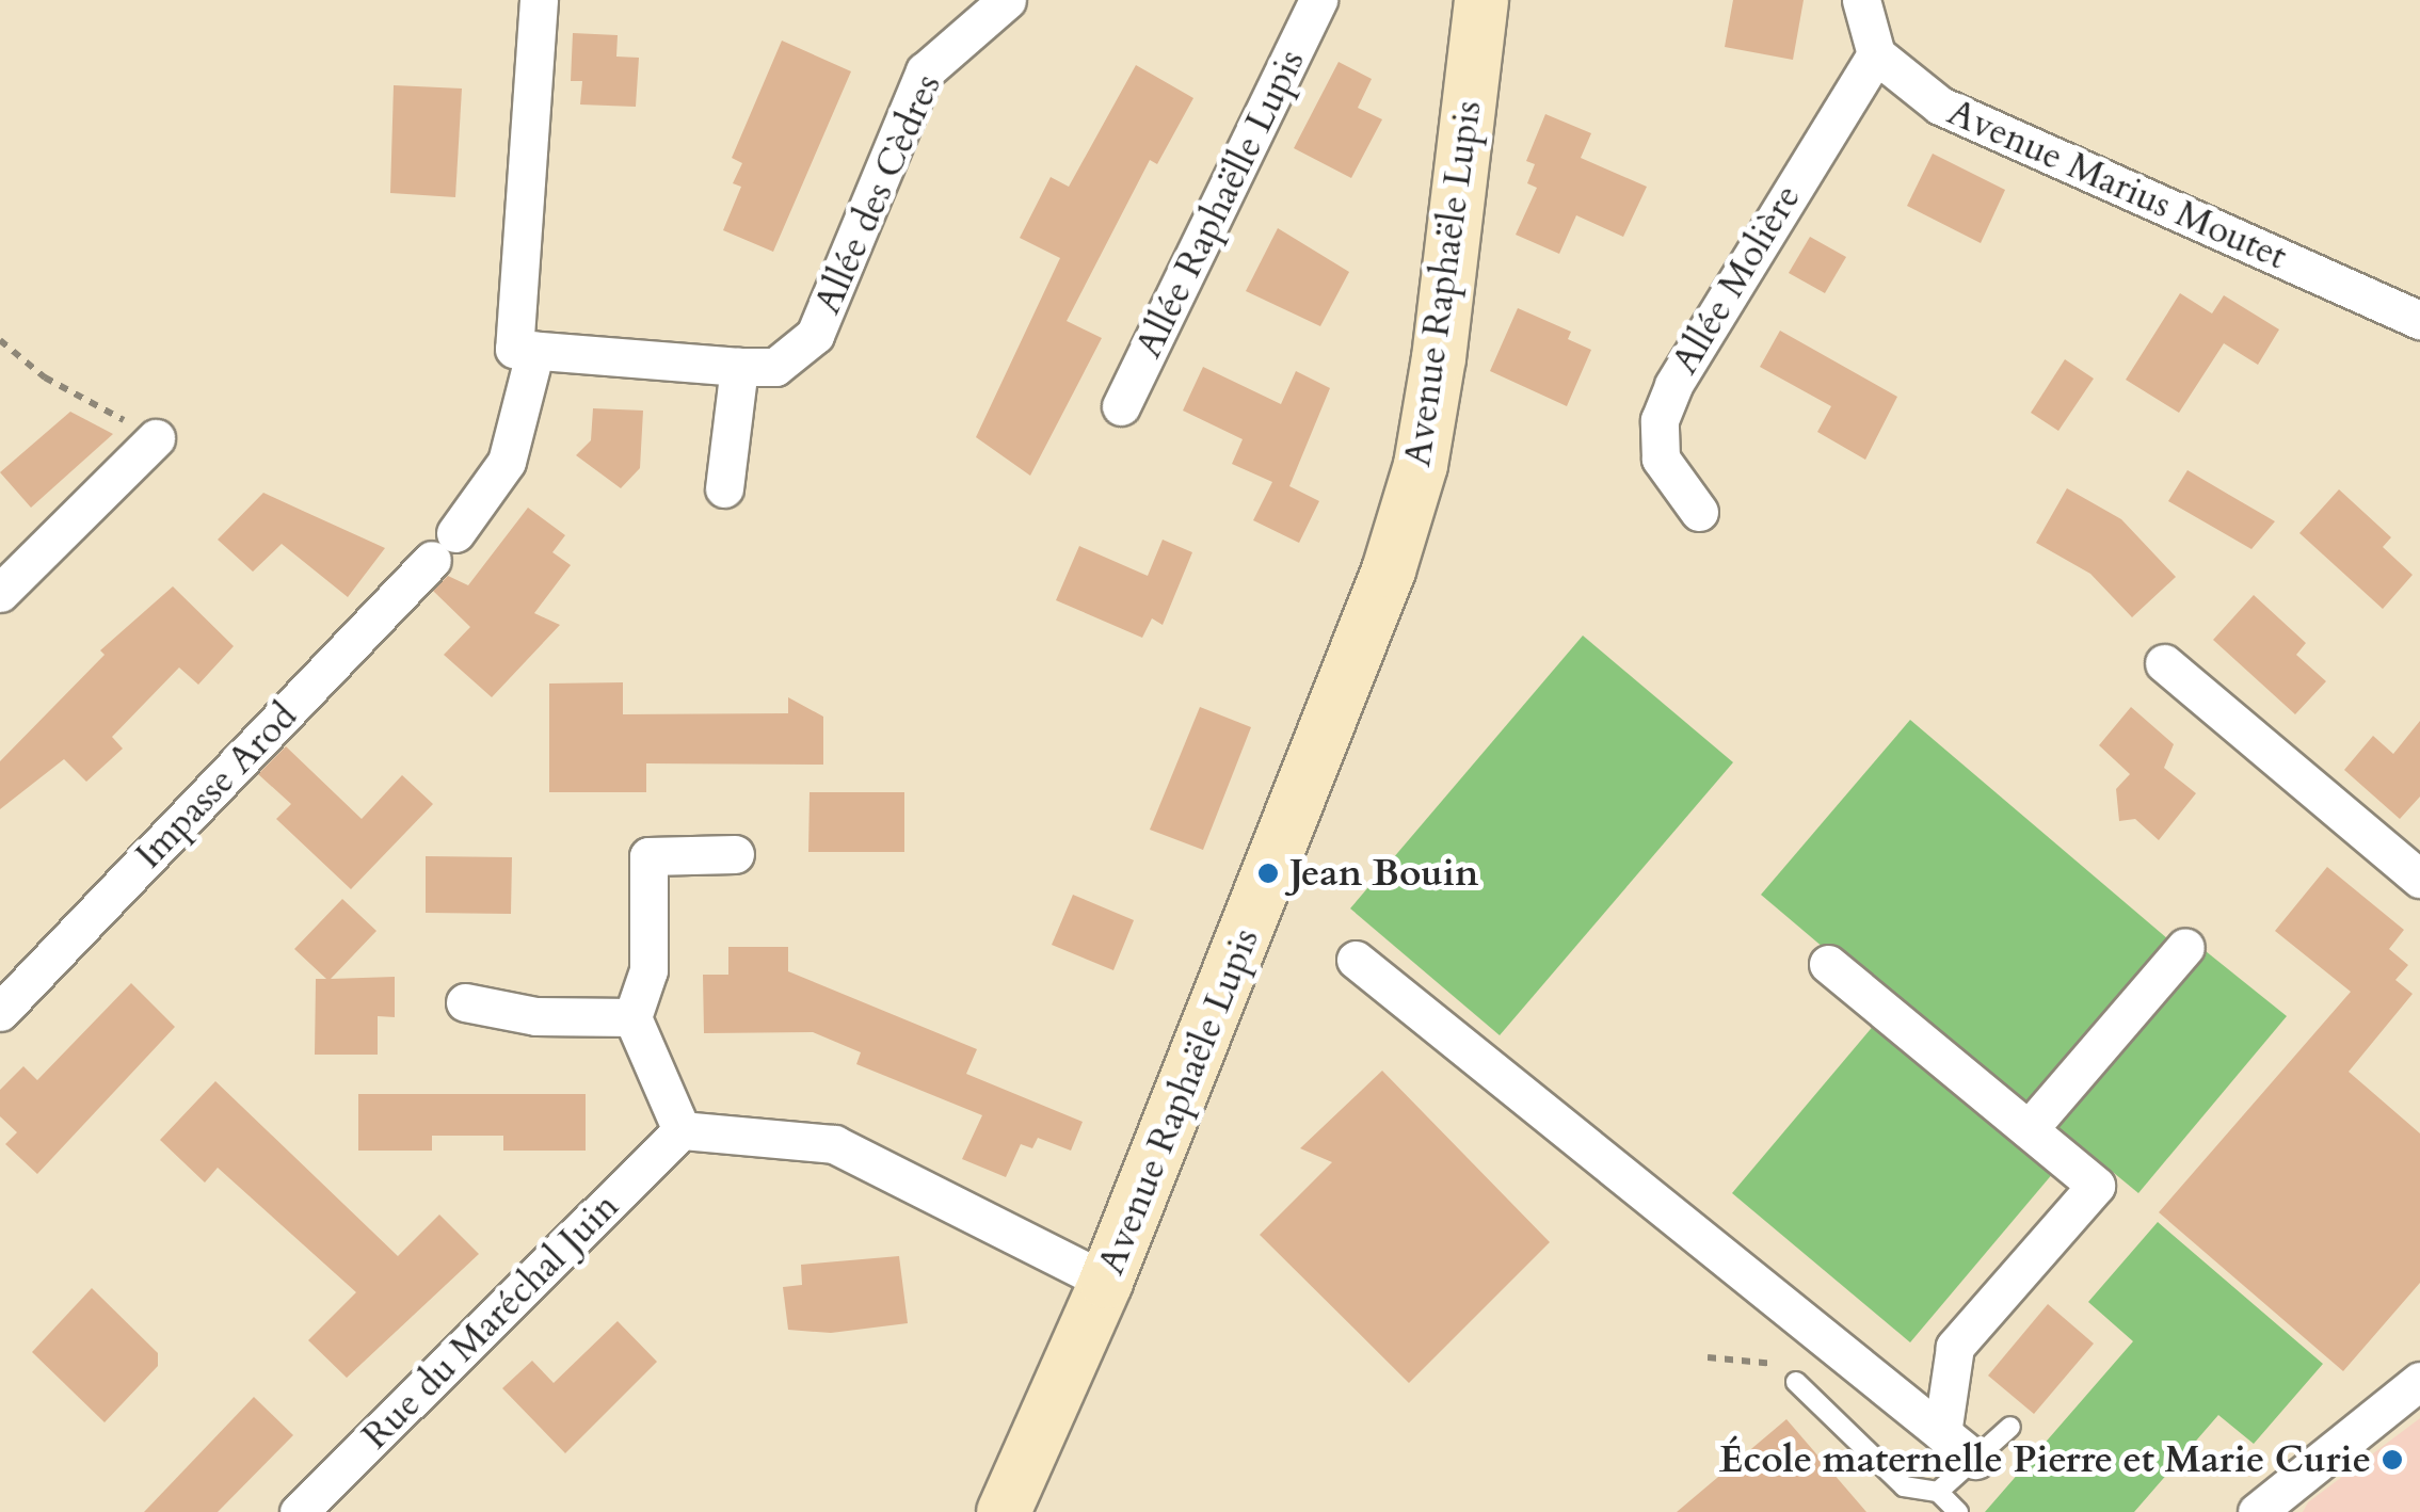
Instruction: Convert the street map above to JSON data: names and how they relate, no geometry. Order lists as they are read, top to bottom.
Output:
{
  "streets": {
    "street": [
      "Avenue Marius Moutet",
      "Allée des Cèdres",
      "Allée Raphaëlle Lupis",
      "Allée Molière",
      "Avenue Raphaële Lupis",
      "Impasse Arod",
      "Rue du Maréchal Juin"
    ]
  },
  "crossings": [
    ["Avenue Marius Moutet", "Allée Molière"],
    ["Allée des Cèdres", "Impasse Arod"]
  ],
  "places": ["Jean Bouin", "École maternelle Pierre et Marie Curie"]
}
